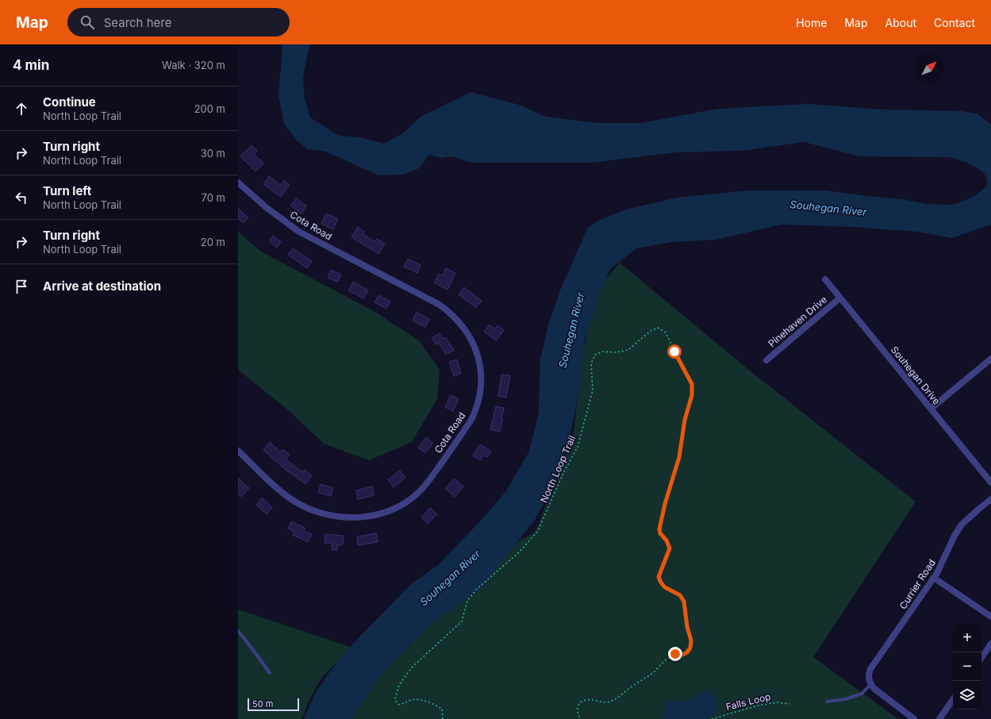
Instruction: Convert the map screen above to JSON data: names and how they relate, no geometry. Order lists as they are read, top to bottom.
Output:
{
  "streets": {
    "street": [
      "Cota Road",
      "Pinehaven Drive",
      "Souhegan Drive",
      "Currier Road"
    ],
    "path": ["North Loop Trail", "Falls Loop"]
  },
  "crossings": [
    ["Pinehaven Drive", "Souhegan Drive"]
  ],
  "water": ["Souhegan River"],
  "scale_bar": "50 m",
  "north": "top right",
  "page": {
    "header": "Map",
    "search": "Search here",
    "nav": [
      "Home",
      "Map",
      "About",
      "Contact"
    ],
    "heading": ["4 min", "Walk · 320 m"],
    "list": [
      ["Continue", "North Loop Trail", "200 m"],
      ["Turn right", "North Loop Trail", "30 m"],
      ["Turn left", "North Loop Trail", "70 m"],
      ["Turn right", "North Loop Trail", "20 m"],
      "Arrive at destination"
    ],
    "map_buttons": ["+", "−"],
    "scale": "50 m"
  }
}
